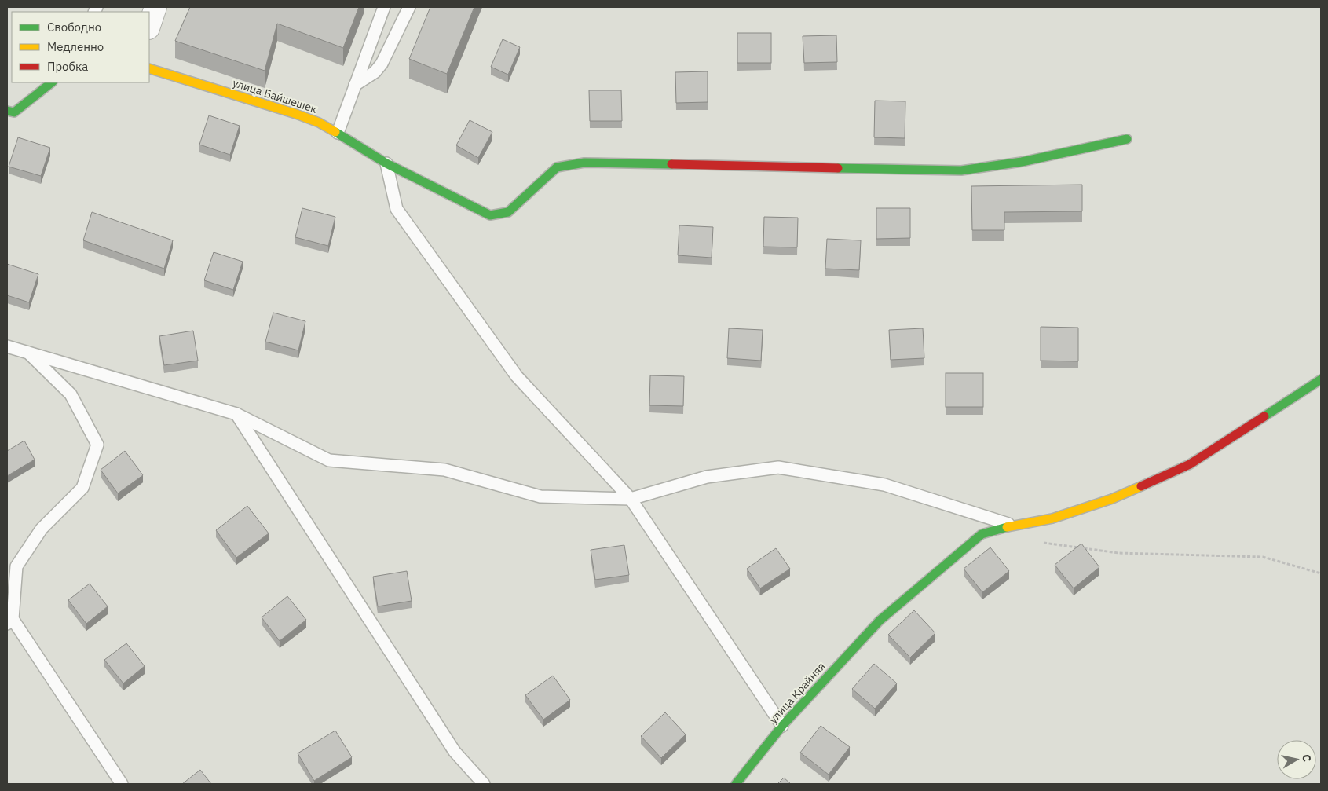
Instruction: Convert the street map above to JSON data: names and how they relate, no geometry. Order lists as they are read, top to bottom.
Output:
{
  "streets": {
    "street": ["улица Байшешек", "улица Крайняя"]
  },
  "legend": ["Свободно", "Медленно", "Пробка"],
  "north": "right"
}
